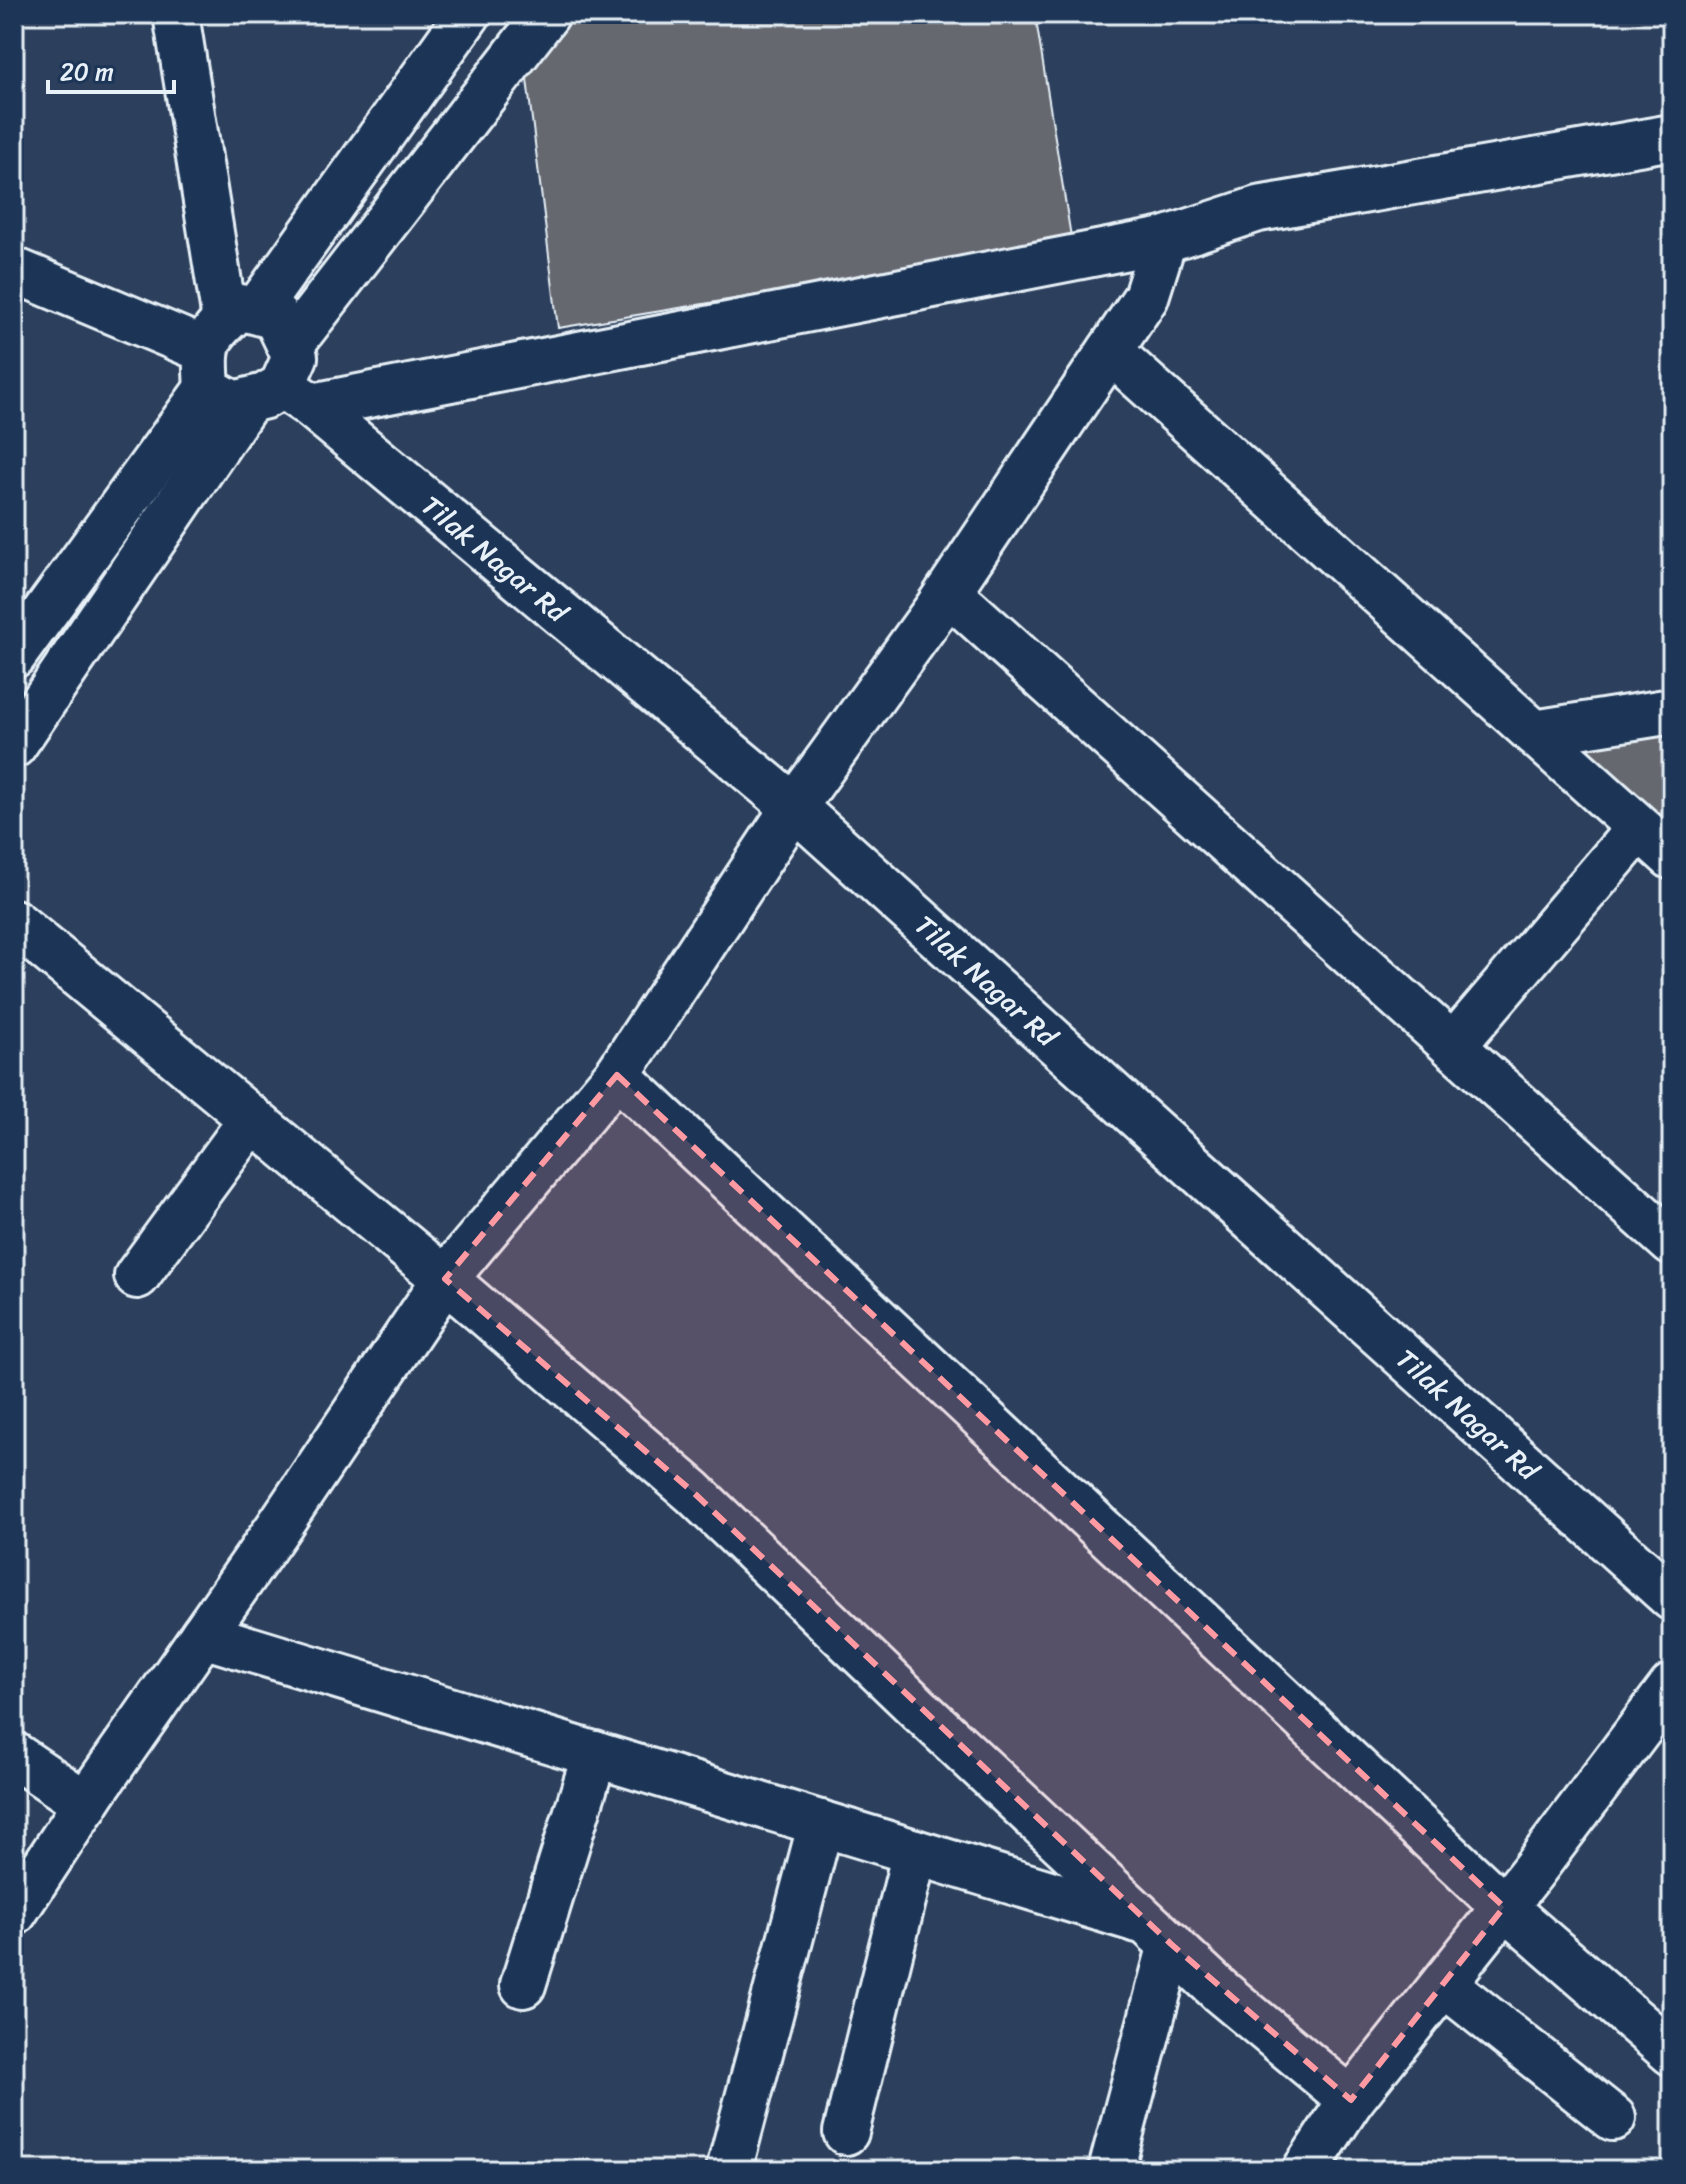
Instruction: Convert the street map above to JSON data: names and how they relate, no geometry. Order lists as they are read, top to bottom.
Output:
{
  "streets": {
    "street": ["Tilak Nagar Rd"]
  },
  "scale_bar": "20 m"
}
